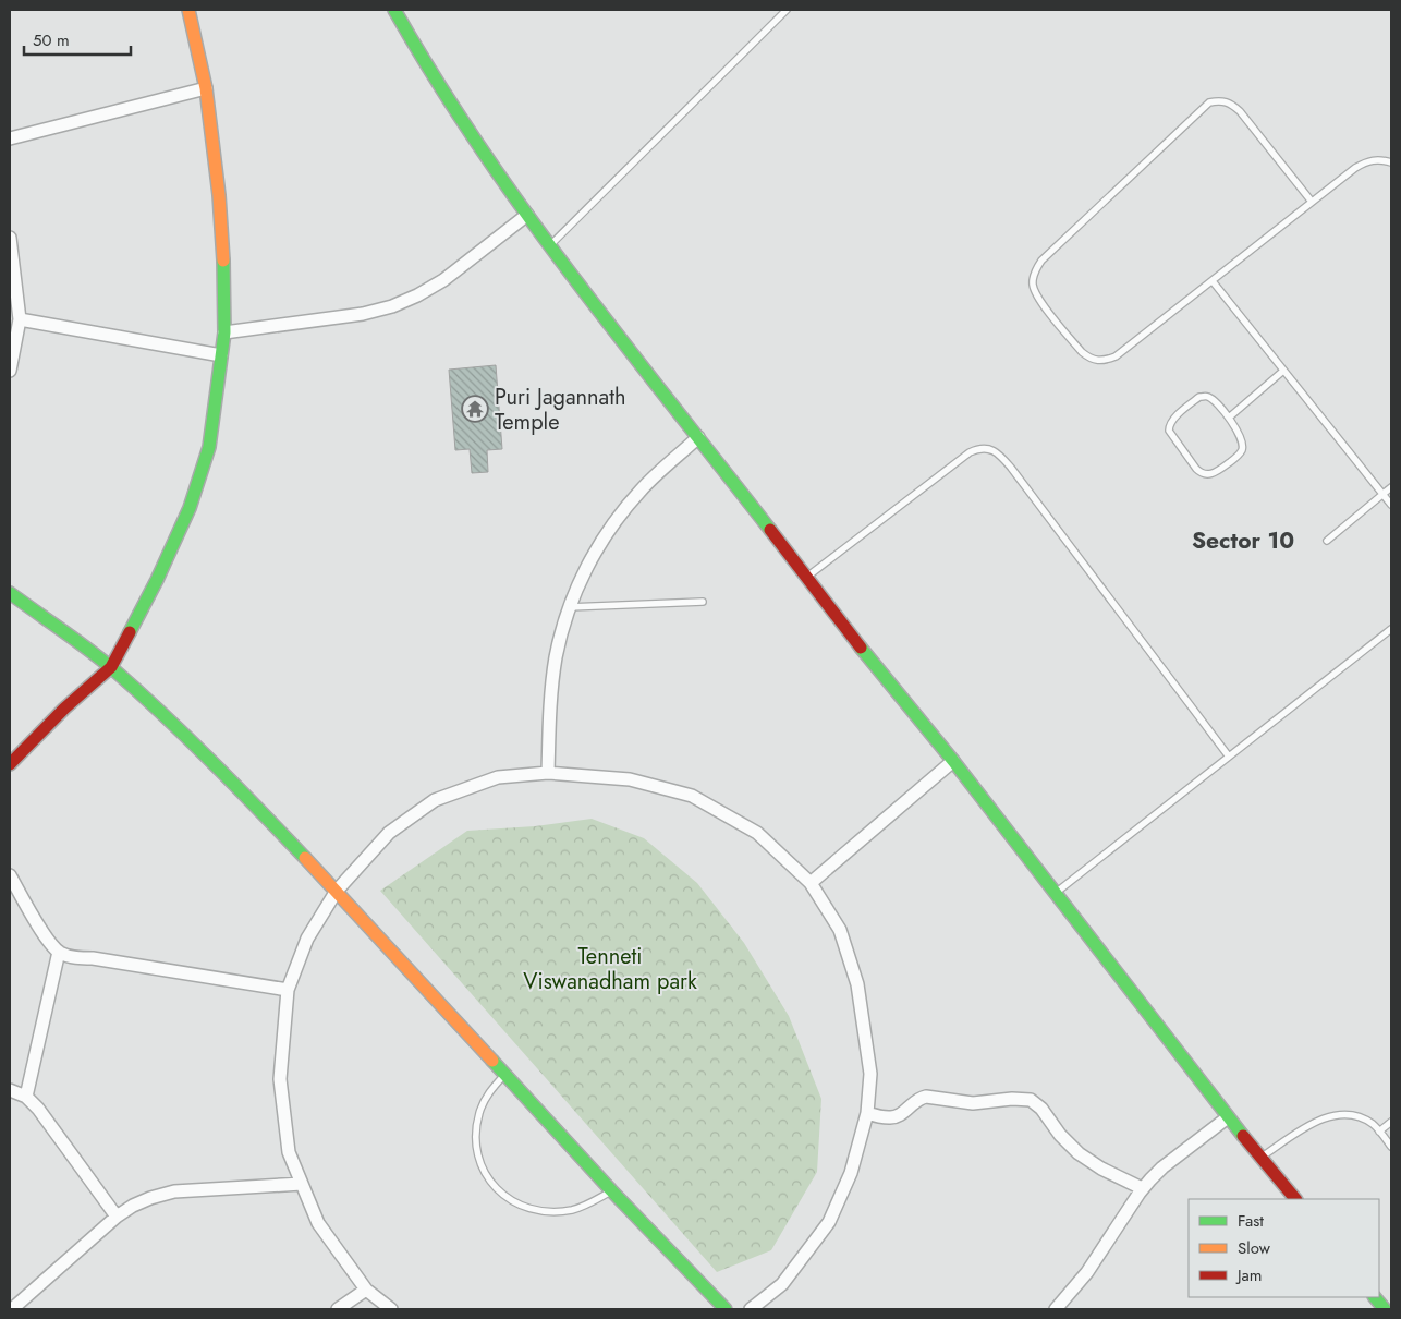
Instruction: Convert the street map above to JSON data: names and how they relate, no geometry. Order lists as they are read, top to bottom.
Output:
{
  "districts": ["Sector 10"],
  "parks": ["Tenneti Viswanadham park"],
  "places": {
    "temple": ["Puri Jagannath Temple"]
  },
  "legend": ["Fast", "Slow", "Jam"],
  "scale_bar": "50 m"
}
